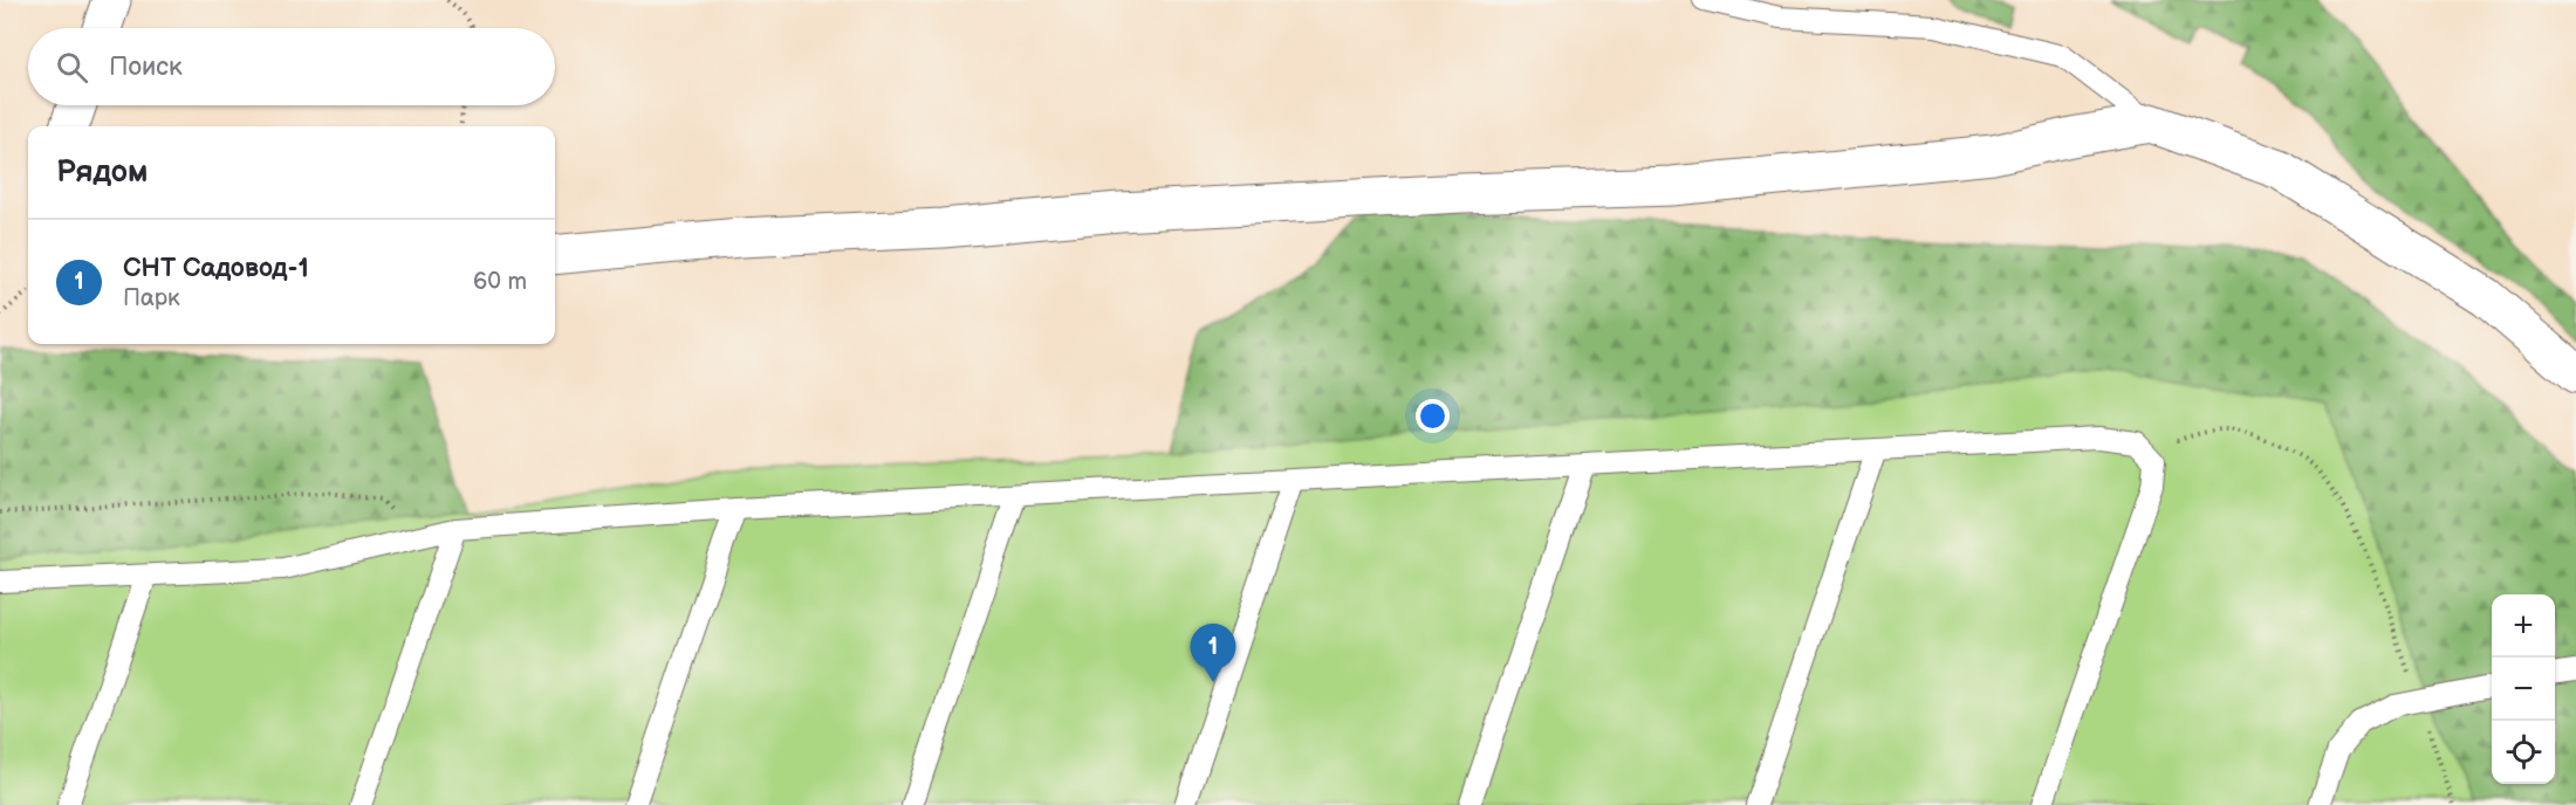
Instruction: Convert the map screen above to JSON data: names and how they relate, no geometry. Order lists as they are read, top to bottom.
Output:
{
  "page": {
    "search": "Поиск",
    "heading": "Рядом",
    "list": [
      {
        "mark": "1",
        "name": "СНТ Садовод-1",
        "note": "Парк",
        "value": "60 m"
      }
    ],
    "map_buttons": ["+", "−"],
    "pins": "1"
  }
}
